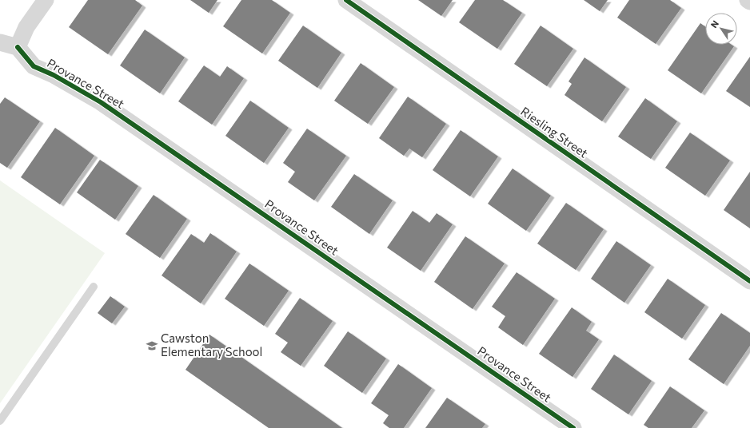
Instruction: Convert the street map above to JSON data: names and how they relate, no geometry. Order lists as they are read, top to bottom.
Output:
{
  "streets": {
    "street": ["Provance Street", "Riesling Street"]
  },
  "places": {
    "school or university": ["Cawston Elementary School"]
  },
  "north": "top left"
}
